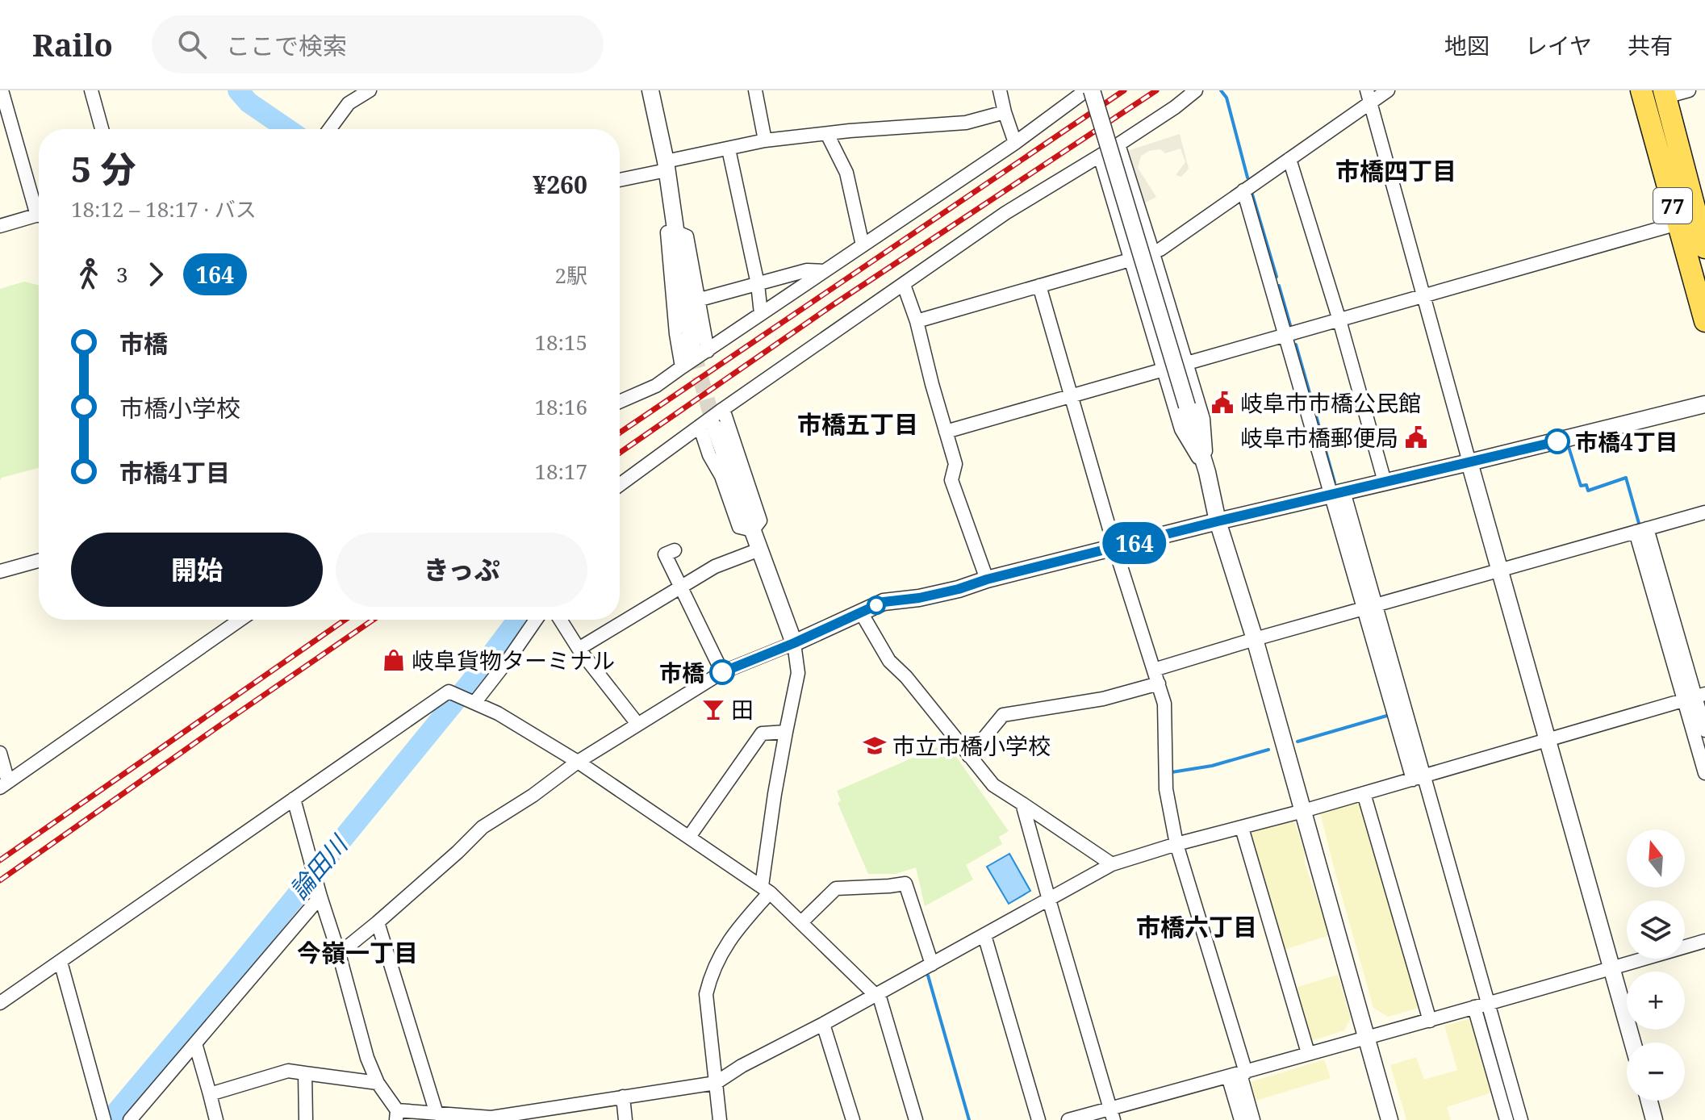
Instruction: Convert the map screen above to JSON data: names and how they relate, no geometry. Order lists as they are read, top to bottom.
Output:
{
  "streets": {
    "main road": ["77"]
  },
  "districts": [
    "市橋四丁目",
    "市橋五丁目",
    "市橋六丁目",
    "今嶺一丁目"
  ],
  "water": ["論田川"],
  "places": {
    "public building": ["岐阜市市橋公民館", "岐阜市橋郵便局"],
    "other": ["市橋4丁目", "市橋"],
    "shop": ["岐阜貨物ターミナル"],
    "bar": ["田"],
    "school or university": ["市立市橋小学校"]
  },
  "lines": ["bus line 164"],
  "north": "top",
  "page": {
    "header": "Railo",
    "search": "ここで検索",
    "nav": ["地図", "レイヤ", "共有"],
    "on_map": "164",
    "heading": ["5 分", "18:12 – 18:17 · バス", "¥260"],
    "legs": ["3", "164", "2駅"],
    "list": [
      {
        "name": "市橋",
        "value": "18:15"
      },
      {
        "name": "市橋小学校",
        "value": "18:16"
      },
      {
        "name": "市橋4丁目",
        "value": "18:17"
      }
    ],
    "buttons": ["開始", "きっぷ"],
    "map_buttons": ["+", "−"]
  }
}
